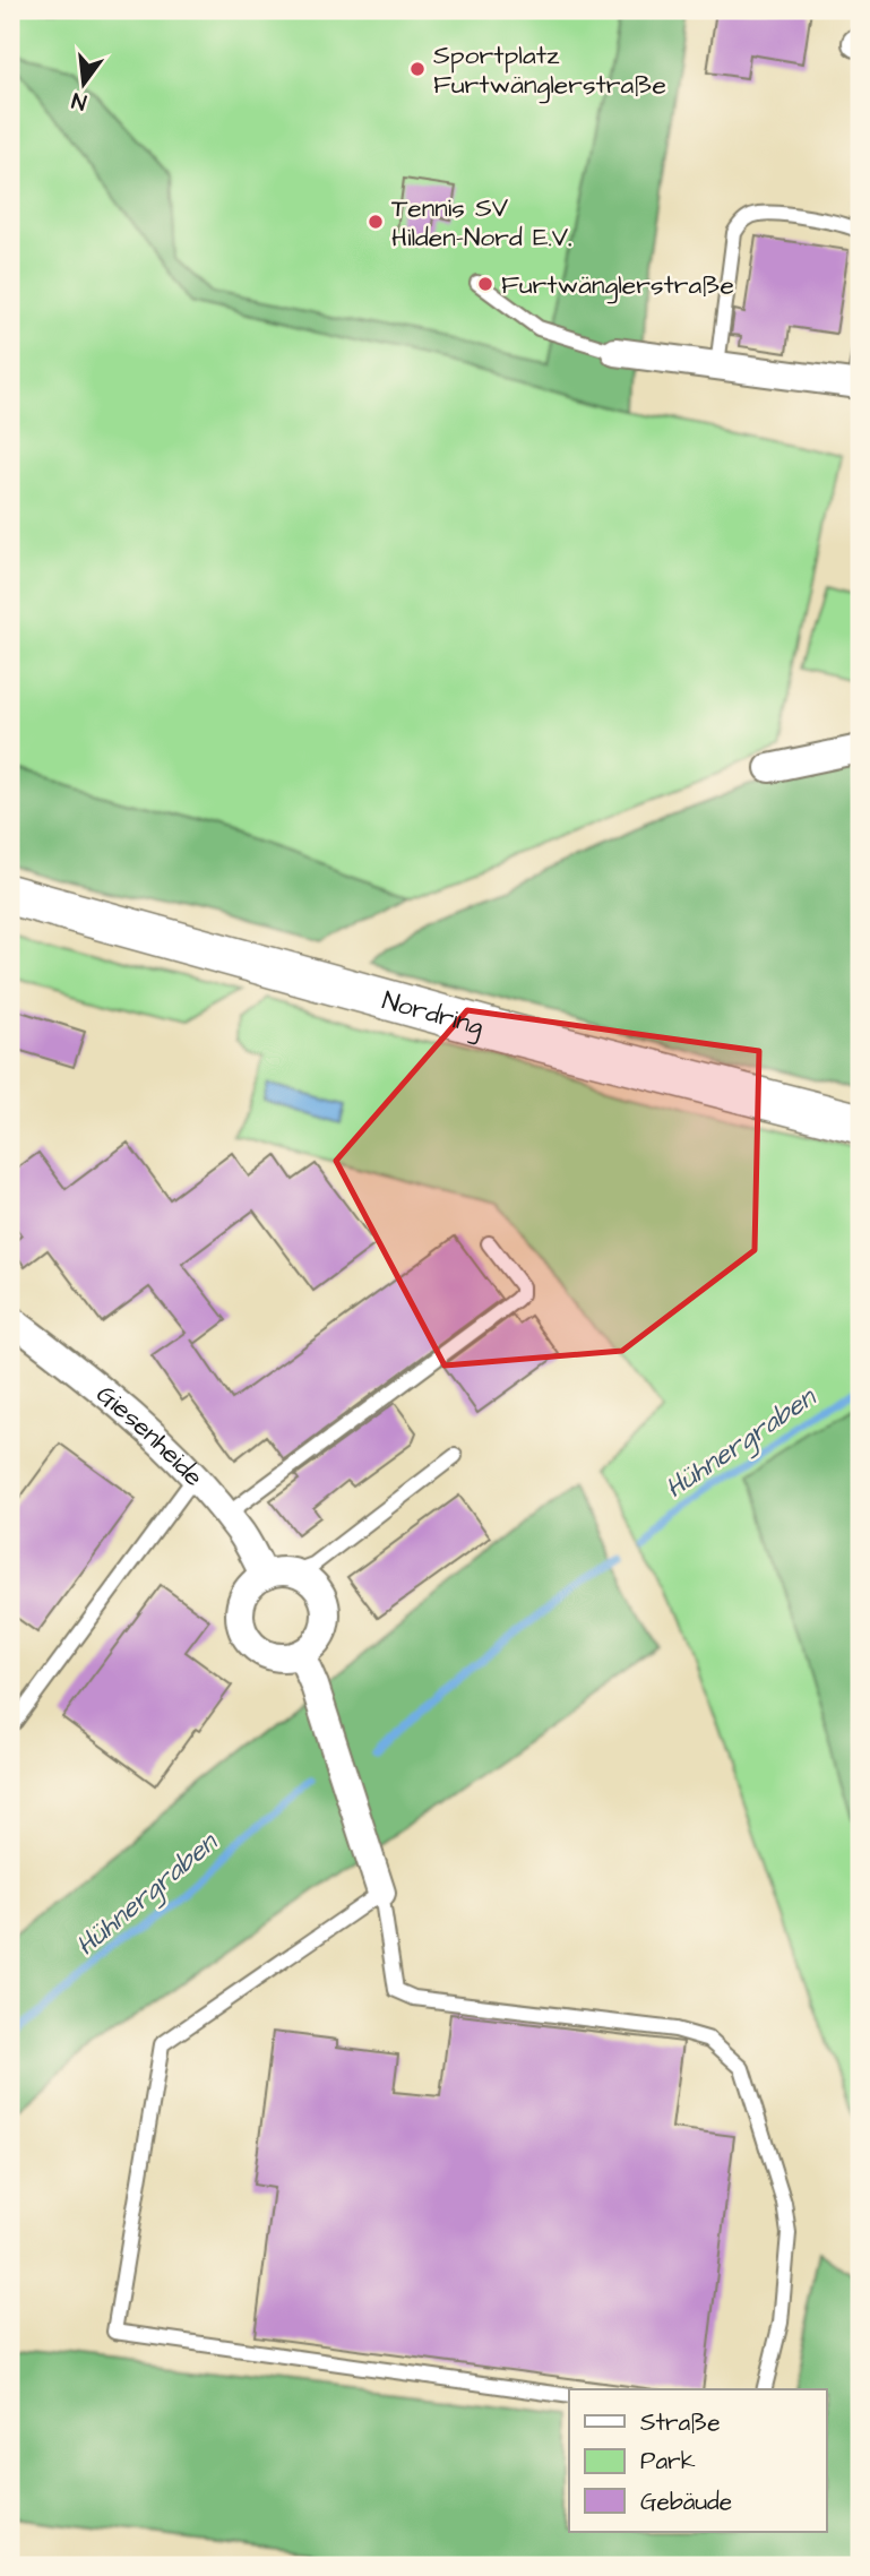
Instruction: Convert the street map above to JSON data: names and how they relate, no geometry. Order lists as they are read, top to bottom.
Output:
{
  "streets": {
    "main road": ["Nordring"],
    "street": ["Giesenheide"]
  },
  "water": ["Hühnergraben"],
  "places": ["Sportplatz Furtwänglerstraße", "Tennis SV Hilden-Nord E.V.", "Furtwänglerstraße"],
  "legend": ["Straße", "Park", "Gebäude"],
  "north": "bottom"
}
